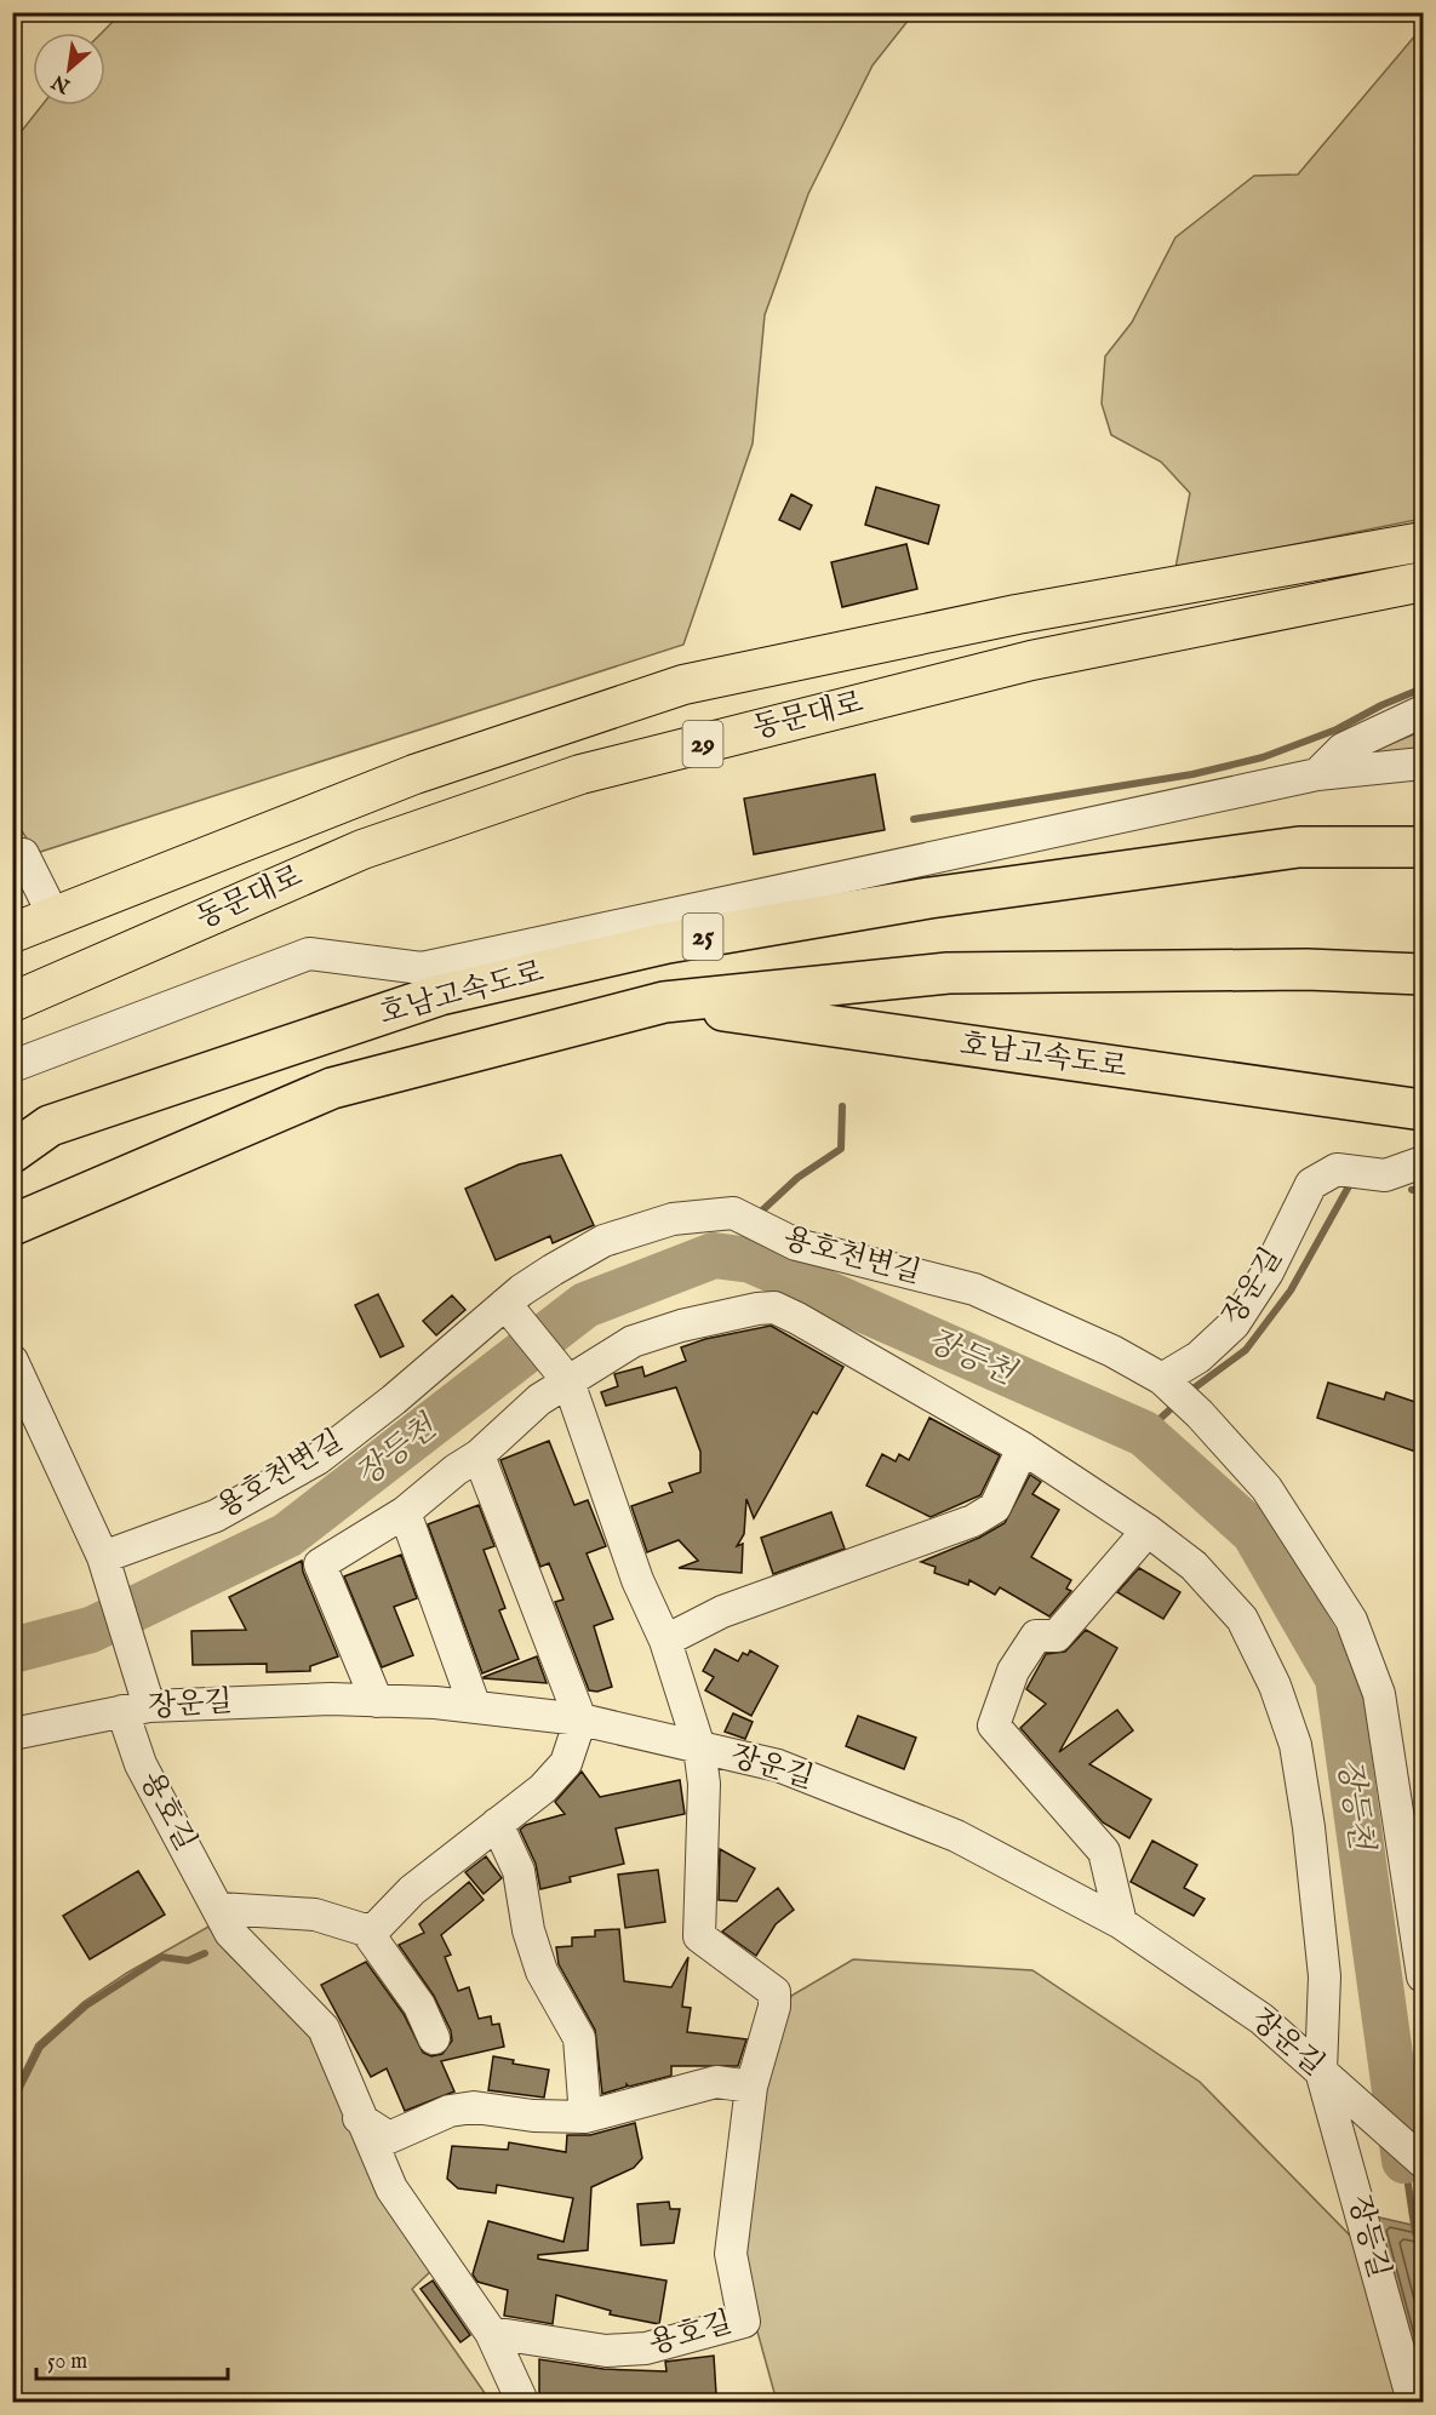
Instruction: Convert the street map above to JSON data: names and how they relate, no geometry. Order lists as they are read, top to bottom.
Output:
{
  "streets": {
    "highway": ["25", "호남고속도로"],
    "main road": ["동문대로", "29"],
    "street": [
      "용호천변길",
      "장운길",
      "용호길",
      "장등길"
    ]
  },
  "crossings": [
    ["용호천변길", "장운길"],
    ["용호천변길", "용호길"],
    ["장운길", "용호길"],
    ["장운길", "장등길"]
  ],
  "water": ["장등천"],
  "scale_bar": "50 m",
  "north": "bottom left"
}
